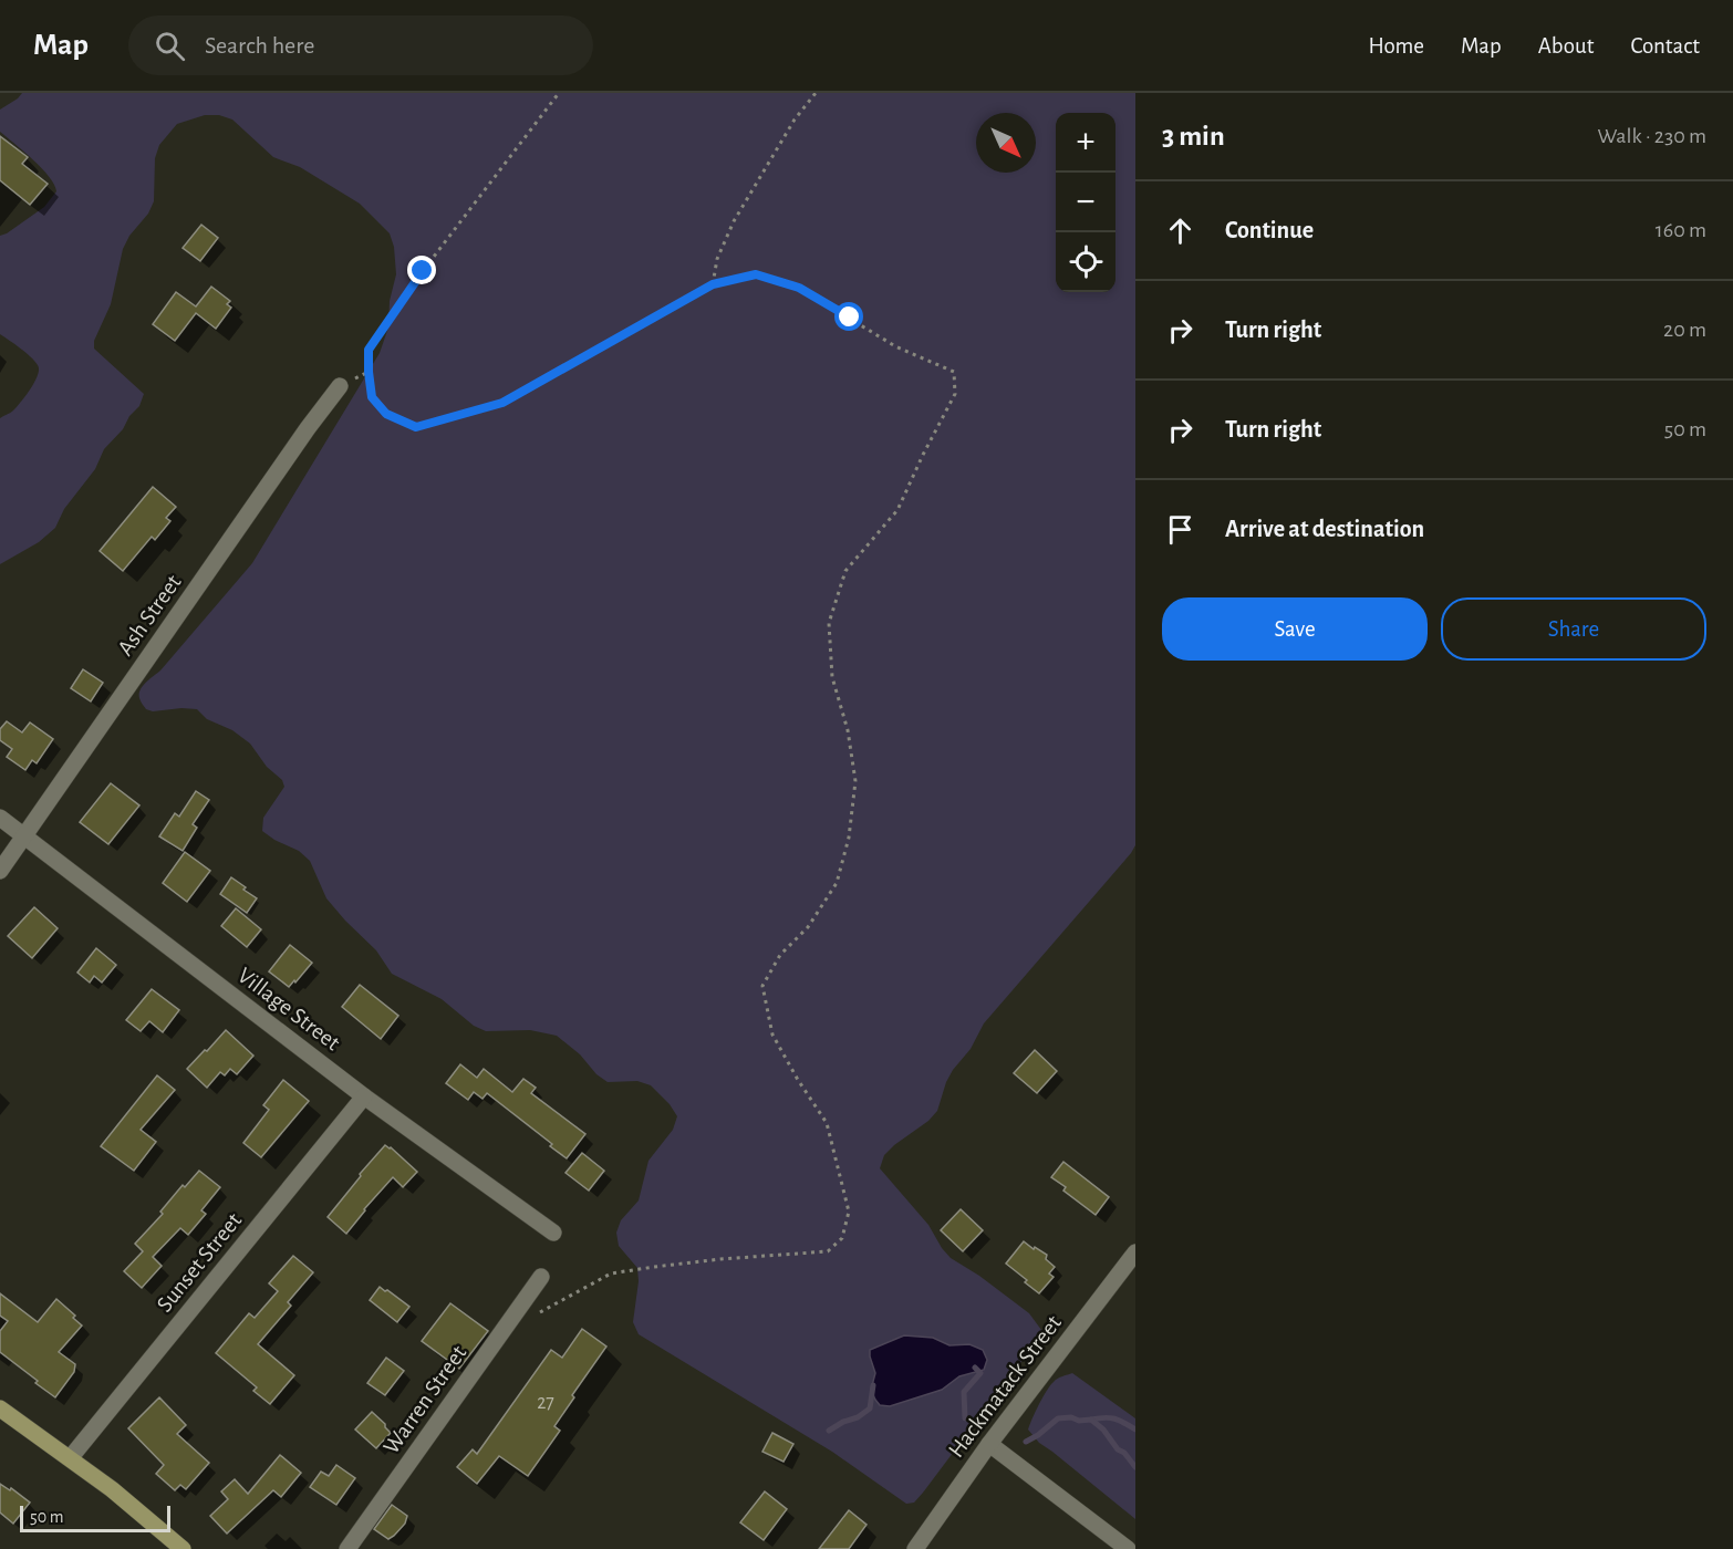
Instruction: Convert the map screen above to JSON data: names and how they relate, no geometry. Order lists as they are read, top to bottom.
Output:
{
  "streets": {
    "street": [
      "Ash Street",
      "Village Street",
      "Sunset Street",
      "Hackmatack Street",
      "Warren Street"
    ]
  },
  "crossings": [
    ["Ash Street", "Village Street"],
    ["Village Street", "Sunset Street"]
  ],
  "house_numbers": ["27"],
  "scale_bar": "50 m",
  "north": "bottom right",
  "page": {
    "header": "Map",
    "search": "Search here",
    "nav": [
      "Home",
      "Map",
      "About",
      "Contact"
    ],
    "heading": ["3 min", "Walk · 230 m"],
    "map_buttons": ["+", "−"],
    "list": [
      ["Continue", "160 m"],
      ["Turn right", "20 m"],
      ["Turn right", "50 m"],
      "Arrive at destination"
    ],
    "buttons": ["Save", "Share"],
    "scale": "50 m"
  }
}
